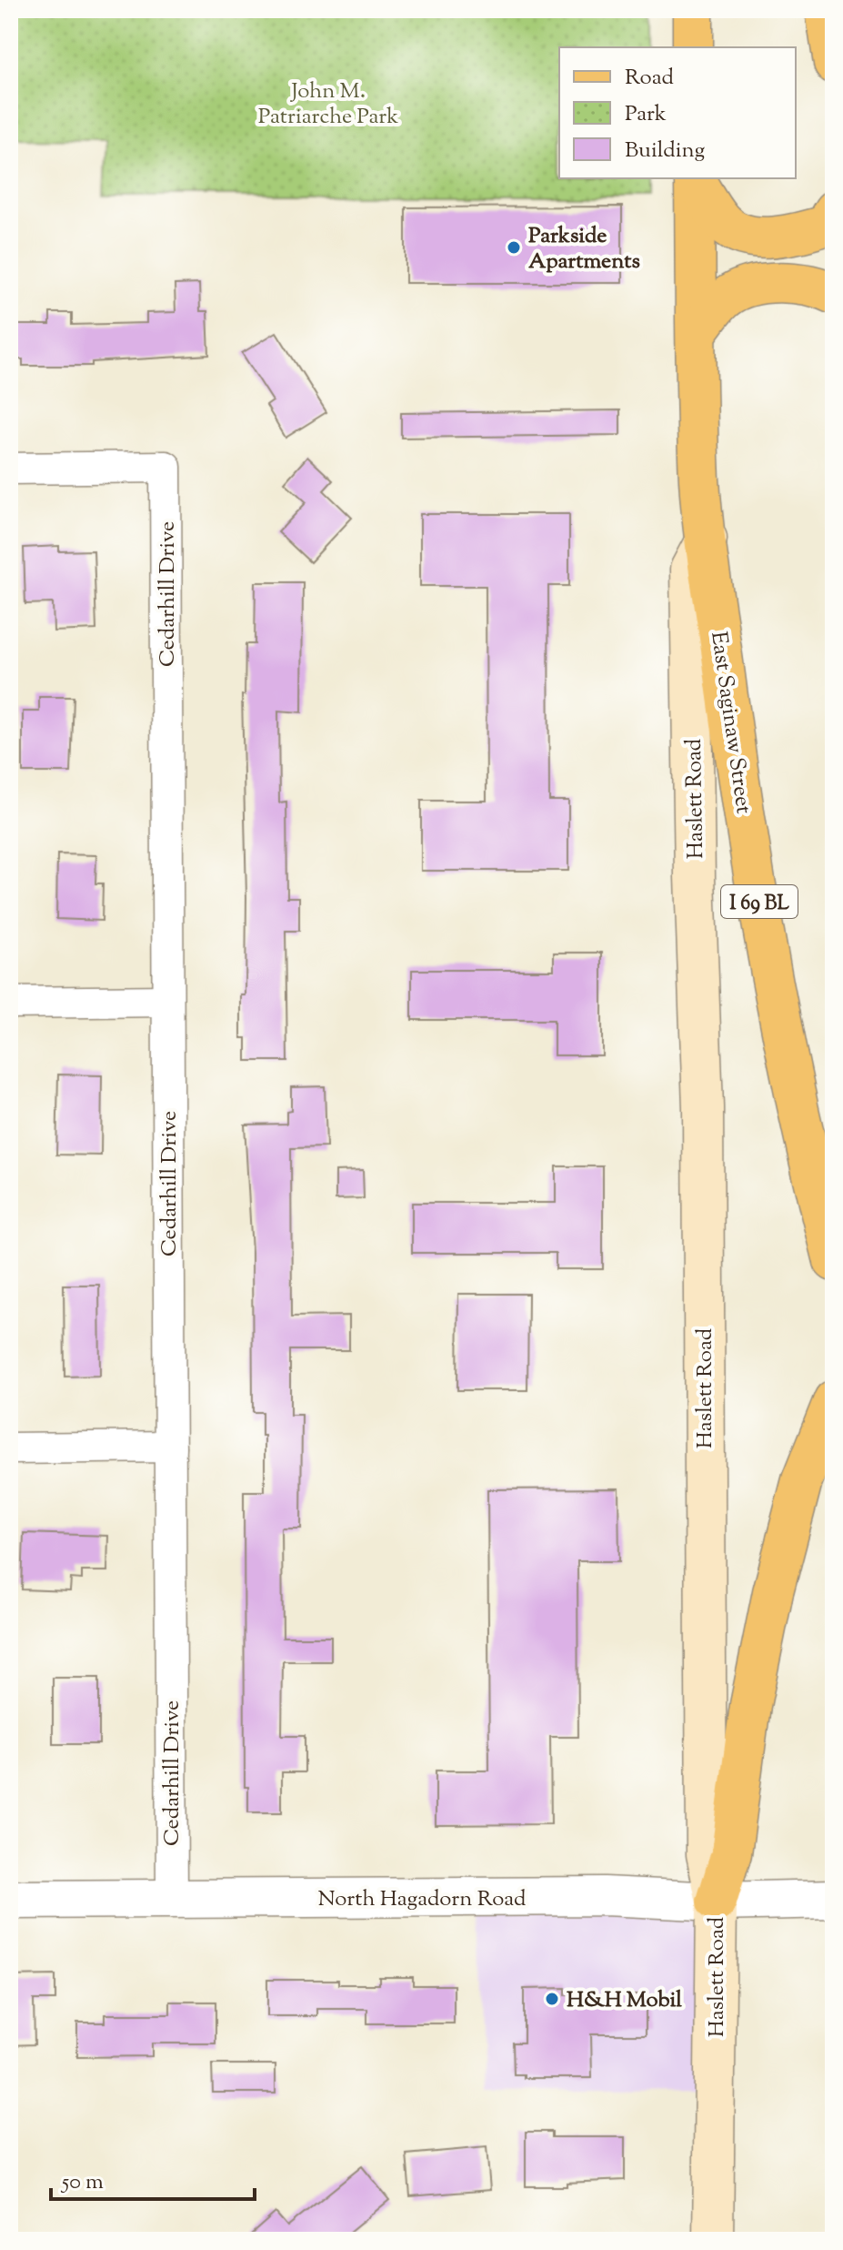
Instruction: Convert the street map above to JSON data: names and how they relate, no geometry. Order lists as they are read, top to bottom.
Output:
{
  "streets": {
    "main road": ["East Saginaw Street", "Haslett Road", "I 69 BL"],
    "street": ["Cedarhill Drive", "North Hagadorn Road"]
  },
  "crossings": [
    ["Cedarhill Drive", "North Hagadorn Road"],
    ["East Saginaw Street", "Haslett Road"],
    ["Haslett Road", "North Hagadorn Road"]
  ],
  "parks": ["John M. Patriarche Park"],
  "places": ["Parkside Apartments", "H&H Mobil"],
  "legend": ["Road", "Park", "Building"],
  "scale_bar": "50 m"
}
